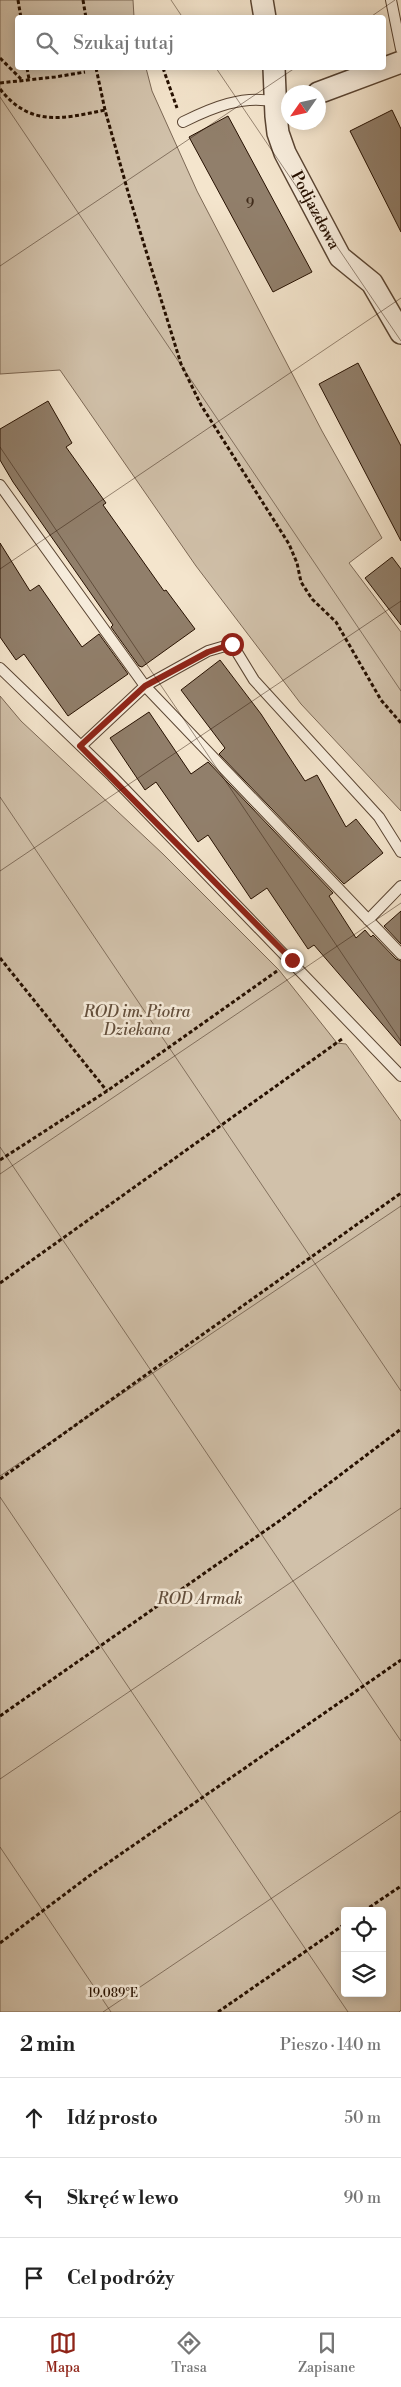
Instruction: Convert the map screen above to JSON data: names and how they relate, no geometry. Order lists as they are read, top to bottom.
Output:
{
  "streets": {
    "street": ["Podjazdowa"]
  },
  "parks": ["ROD im. Piotra Dziekana", "ROD Armak"],
  "house_numbers": ["9"],
  "north": "bottom left",
  "page": {
    "search": "Szukaj tutaj",
    "heading": ["2 min", "Pieszo · 140 m"],
    "list": [
      ["Idź prosto", "50 m"],
      ["Skręć w lewo", "90 m"],
      "Cel podróży"
    ],
    "nav": ["Mapa", "Trasa", "Zapisane"]
  },
  "coordinates": ["19.089°E"]
}
